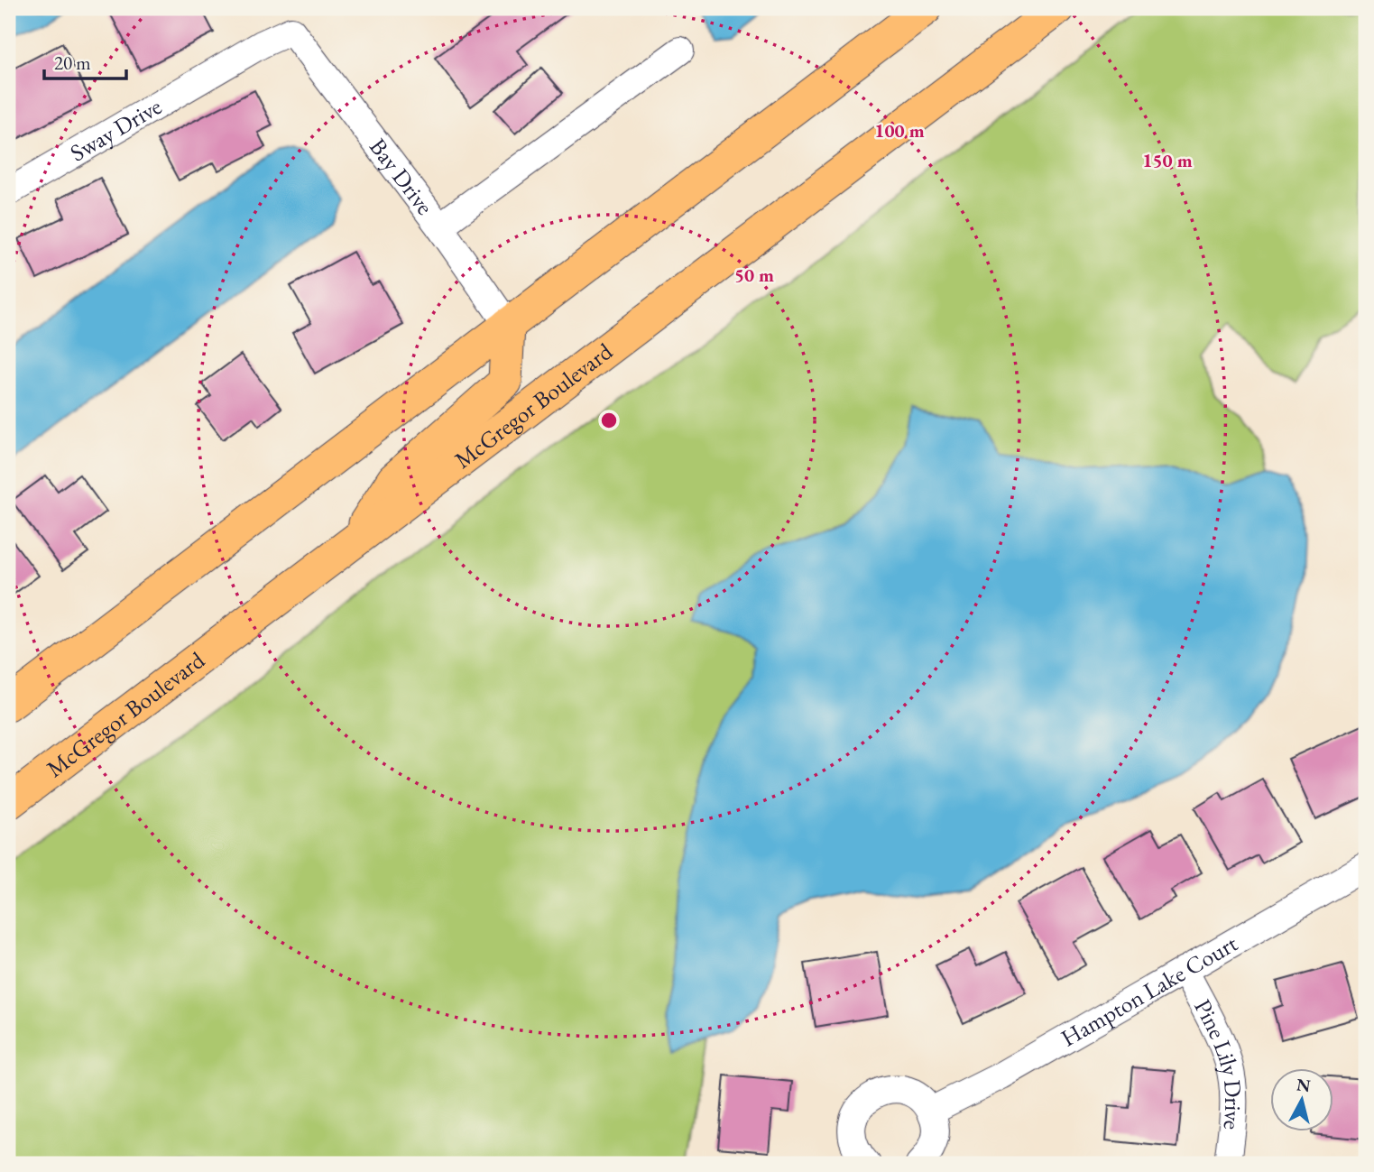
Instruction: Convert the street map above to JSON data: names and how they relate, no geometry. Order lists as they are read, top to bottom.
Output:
{
  "streets": {
    "main road": ["McGregor Boulevard"],
    "street": [
      "Sway Drive",
      "Bay Drive",
      "Hampton Lake Court",
      "Pine Lily Drive"
    ]
  },
  "crossings": [
    ["Sway Drive", "Bay Drive"],
    ["Hampton Lake Court", "Pine Lily Drive"]
  ],
  "scale_bar": "20 m",
  "north": "top",
  "rings": ["100 m", "150 m", "50 m"]
}
